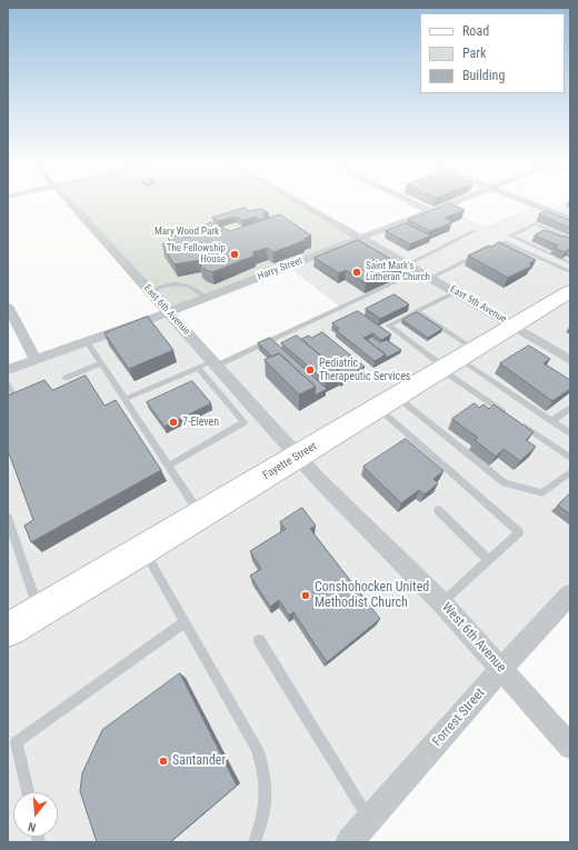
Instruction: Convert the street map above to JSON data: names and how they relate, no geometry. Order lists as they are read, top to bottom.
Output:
{
  "streets": {
    "main road": ["Fayette Street"],
    "street": [
      "Harry Street",
      "East 5th Avenue",
      "East 6th Avenue",
      "West 6th Avenue",
      "Forrest Street"
    ]
  },
  "crossings": [
    ["Harry Street", "East 5th Avenue"],
    ["Harry Street", "East 6th Avenue"],
    ["East 5th Avenue", "Fayette Street"],
    ["East 6th Avenue", "Fayette Street"],
    ["East 6th Avenue", "West 6th Avenue"],
    ["Fayette Street", "West 6th Avenue"],
    ["West 6th Avenue", "Forrest Street"]
  ],
  "parks": ["Mary Wood Park"],
  "places": [
    "The Fellowship House",
    "Saint Mark's Lutheran Church",
    "Pediatric Therapeutic Services",
    "7-Eleven",
    "Conshohocken United Methodist Church",
    "Santander"
  ],
  "legend": ["Road", "Park", "Building"],
  "north": "bottom"
}
